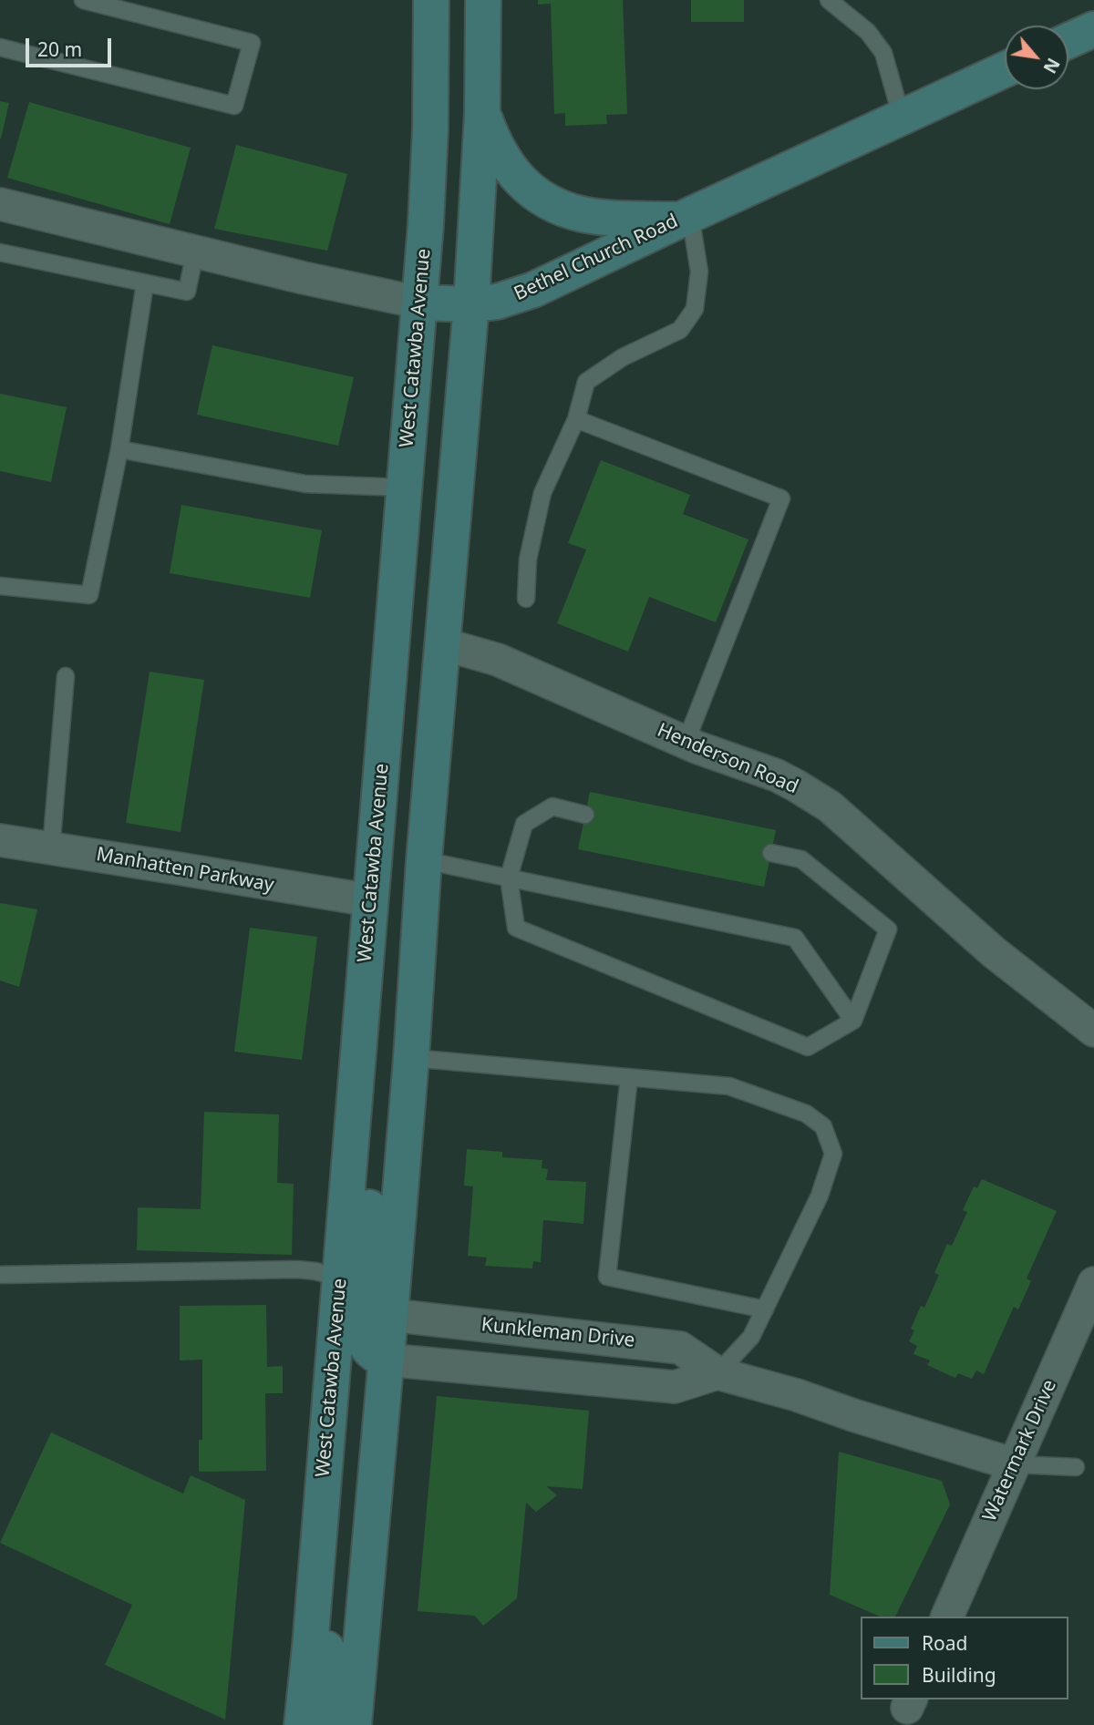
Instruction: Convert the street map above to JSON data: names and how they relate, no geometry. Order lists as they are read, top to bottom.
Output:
{
  "streets": {
    "main road": ["Bethel Church Road", "West Catawba Avenue"],
    "street": [
      "Henderson Road",
      "Manhatten Parkway",
      "Kunkleman Drive",
      "Watermark Drive"
    ]
  },
  "crossings": [
    ["Bethel Church Road", "West Catawba Avenue"],
    ["West Catawba Avenue", "Manhatten Parkway"],
    ["Kunkleman Drive", "Watermark Drive"]
  ],
  "legend": ["Road", "Building"],
  "scale_bar": "20 m",
  "north": "bottom right"
}
